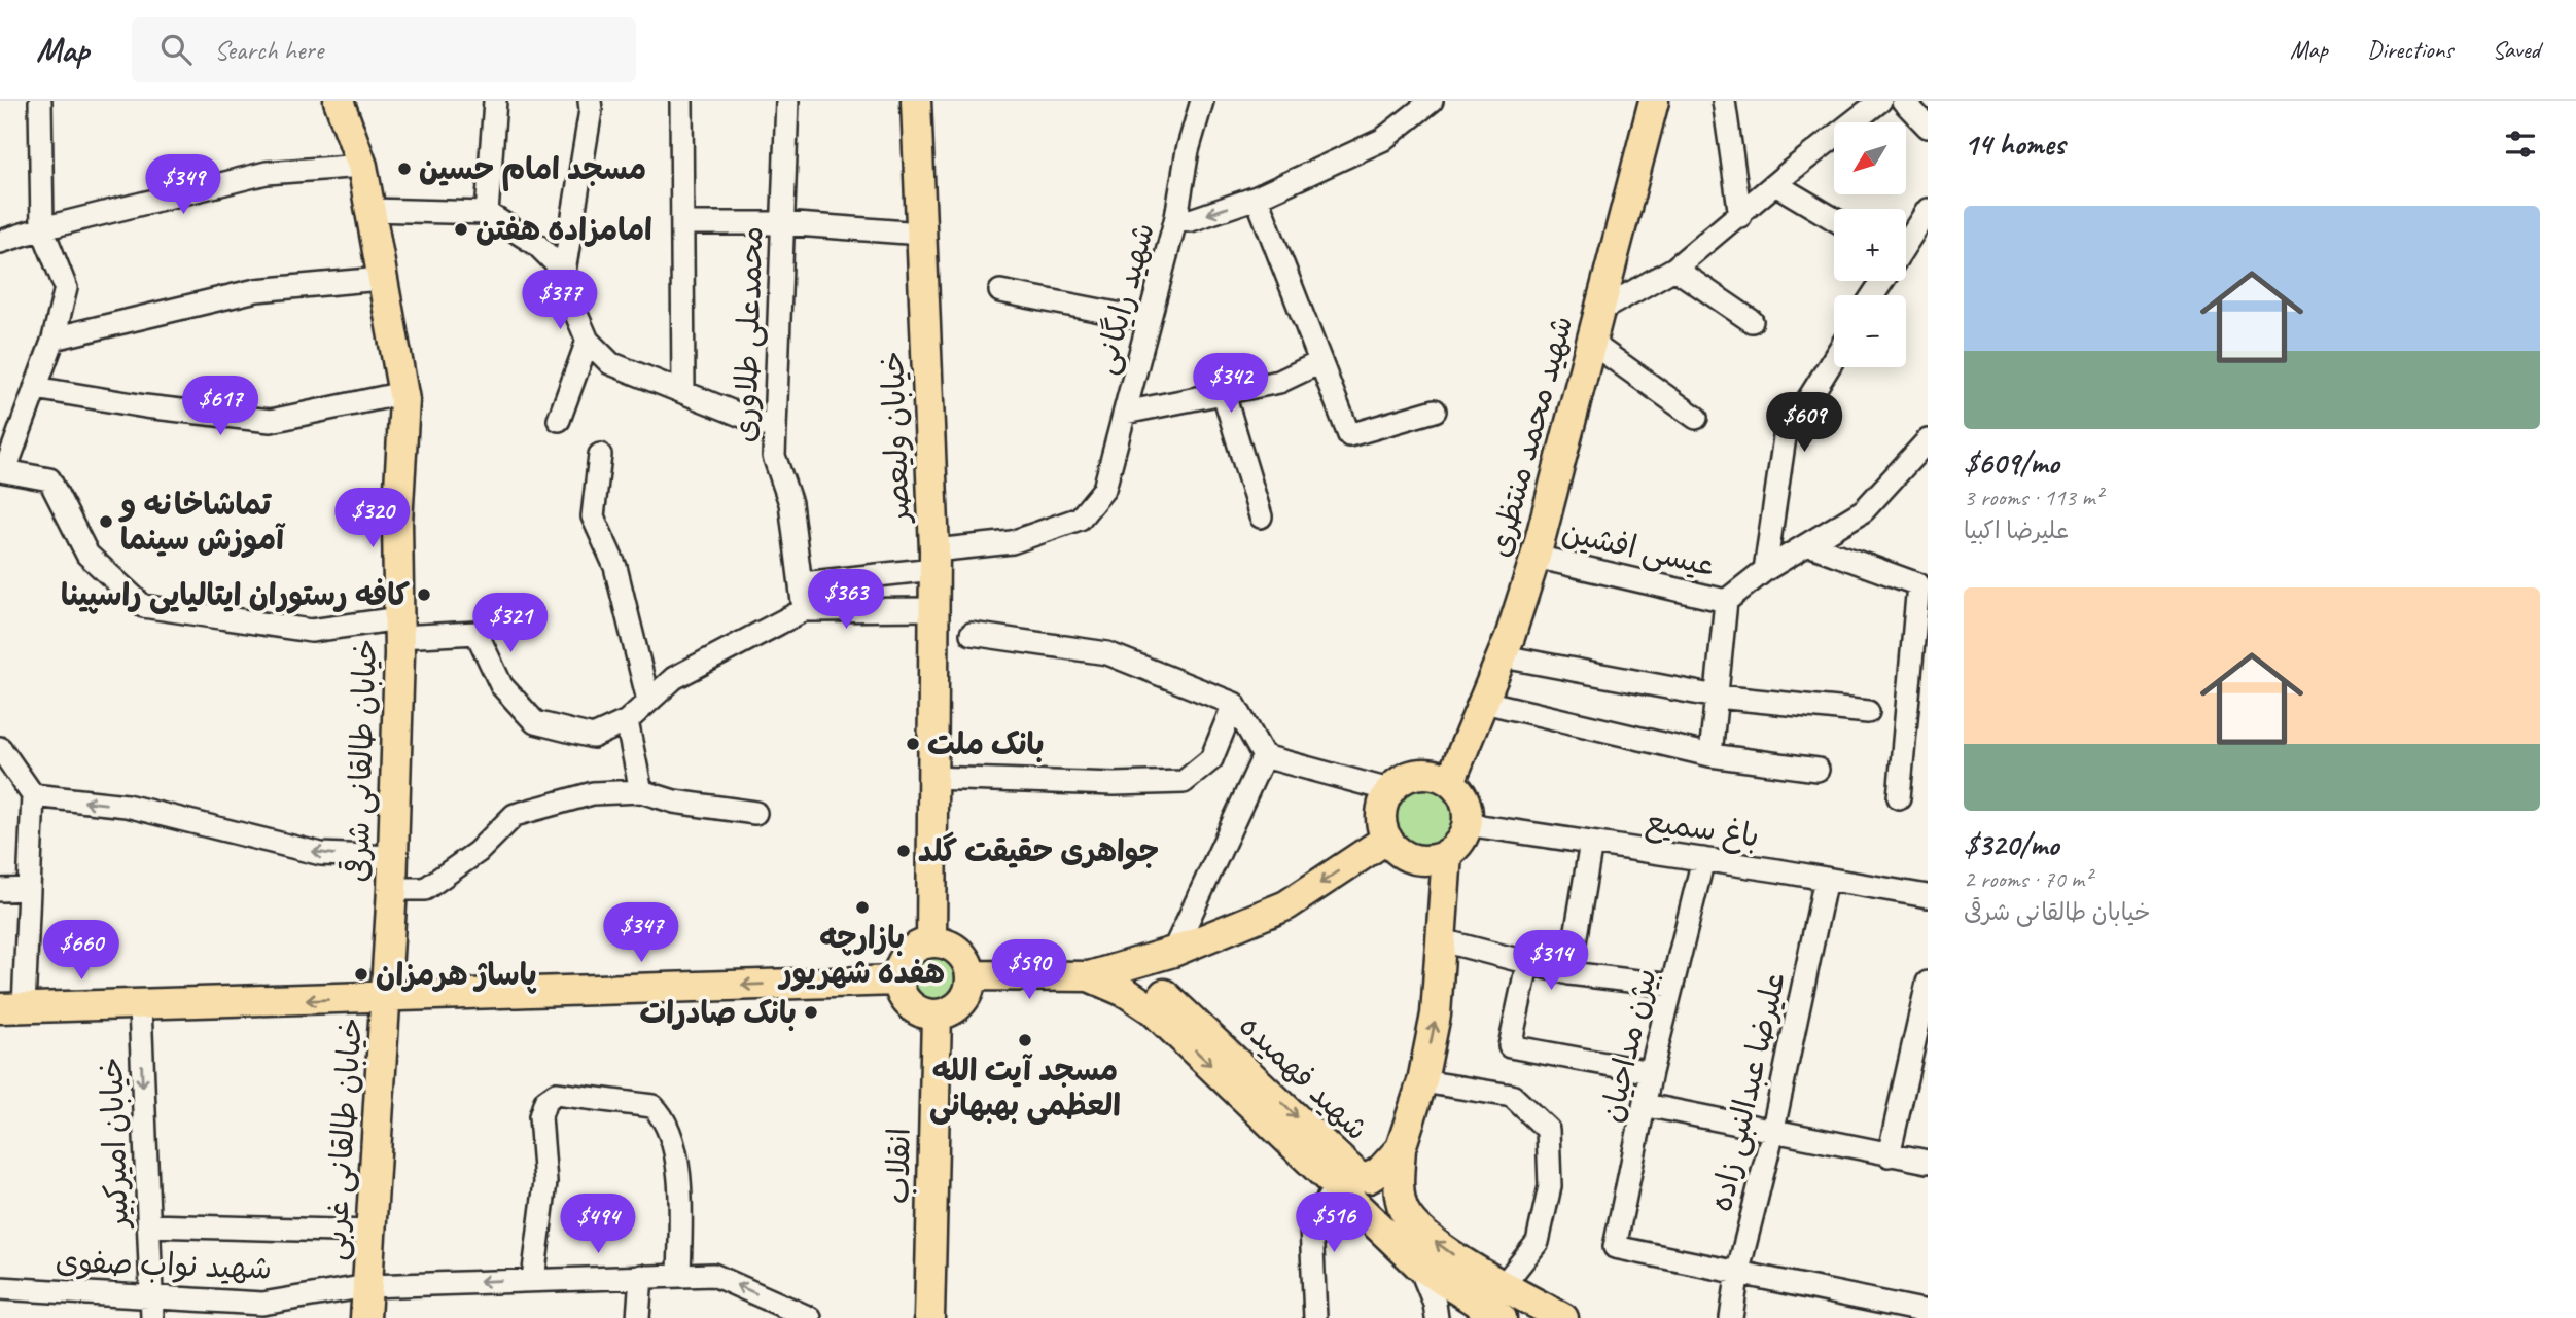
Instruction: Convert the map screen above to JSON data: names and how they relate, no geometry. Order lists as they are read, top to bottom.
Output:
{
  "streets": {
    "main road": [
      "خیابان ولیعصر",
      "شهید محمد منتظری",
      "خیابان طالقانی شرقی",
      "شهید فهمیده",
      "خیابان طالقانی غربی",
      "انقلاب"
    ],
    "street": [
      "شهید رایگانی",
      "محمدعلی طلاوری",
      "عیسی افشین",
      "باغ سمیع",
      "بیژن مداحیان",
      "علیرضا عبدالنبی زاده",
      "خیابان امیرکبیر",
      "شهید نواب صفوی"
    ]
  },
  "crossings": [
    ["شهید رایگانی", "محمدعلی طلاوری"],
    ["شهید رایگانی", "خیابان ولیعصر"],
    ["خیابان ولیعصر", "انقلاب"],
    ["شهید محمد منتظری", "عیسی افشین"],
    ["شهید محمد منتظری", "باغ سمیع"],
    ["شهید محمد منتظری", "شهید فهمیده"],
    ["خیابان طالقانی شرقی", "خیابان طالقانی غربی"],
    ["باغ سمیع", "بیژن مداحیان"],
    ["باغ سمیع", "شهید فهمیده"],
    ["باغ سمیع", "علیرضا عبدالنبی زاده"],
    ["بیژن مداحیان", "علیرضا عبدالنبی زاده"],
    ["خیابان طالقانی غربی", "شهید نواب صفوی"],
    ["خیابان امیرکبیر", "شهید نواب صفوی"]
  ],
  "one_way": ["خیابان امیرکبیر", "شهید نواب صفوی"],
  "places": [
    "مسجد امام حسین",
    "امامزاده هفتن",
    "تماشاخانه و آموزش سینما",
    "کافه رستوران ایتالیایی راسپینا",
    "بانک ملت",
    "جواهری حقیقت گلد",
    "بازارچه هفده شهریور",
    "پاساژ هرمزان",
    "بانک صادرات",
    "مسجد آیت الله العظمی بهبهانی"
  ],
  "north": "bottom left",
  "page": {
    "header": "Map",
    "search": "Search here",
    "nav": ["Map", "Directions", "Saved"],
    "heading": "14 homes",
    "map_buttons": ["+", "−"],
    "price": [
      "$349",
      "$377",
      "$342",
      "$617",
      "$609",
      "$320",
      "$363",
      "$321",
      "$347",
      "$660",
      "$314",
      "$590",
      "$516",
      "$494"
    ],
    "list": [
      {
        "name": "$609/mo",
        "note": "3 rooms · 113 m² · علیرضا اکبیا"
      },
      {
        "name": "$320/mo",
        "note": "2 rooms · 70 m² · خیابان طالقانی شرقی"
      }
    ]
  }
}
